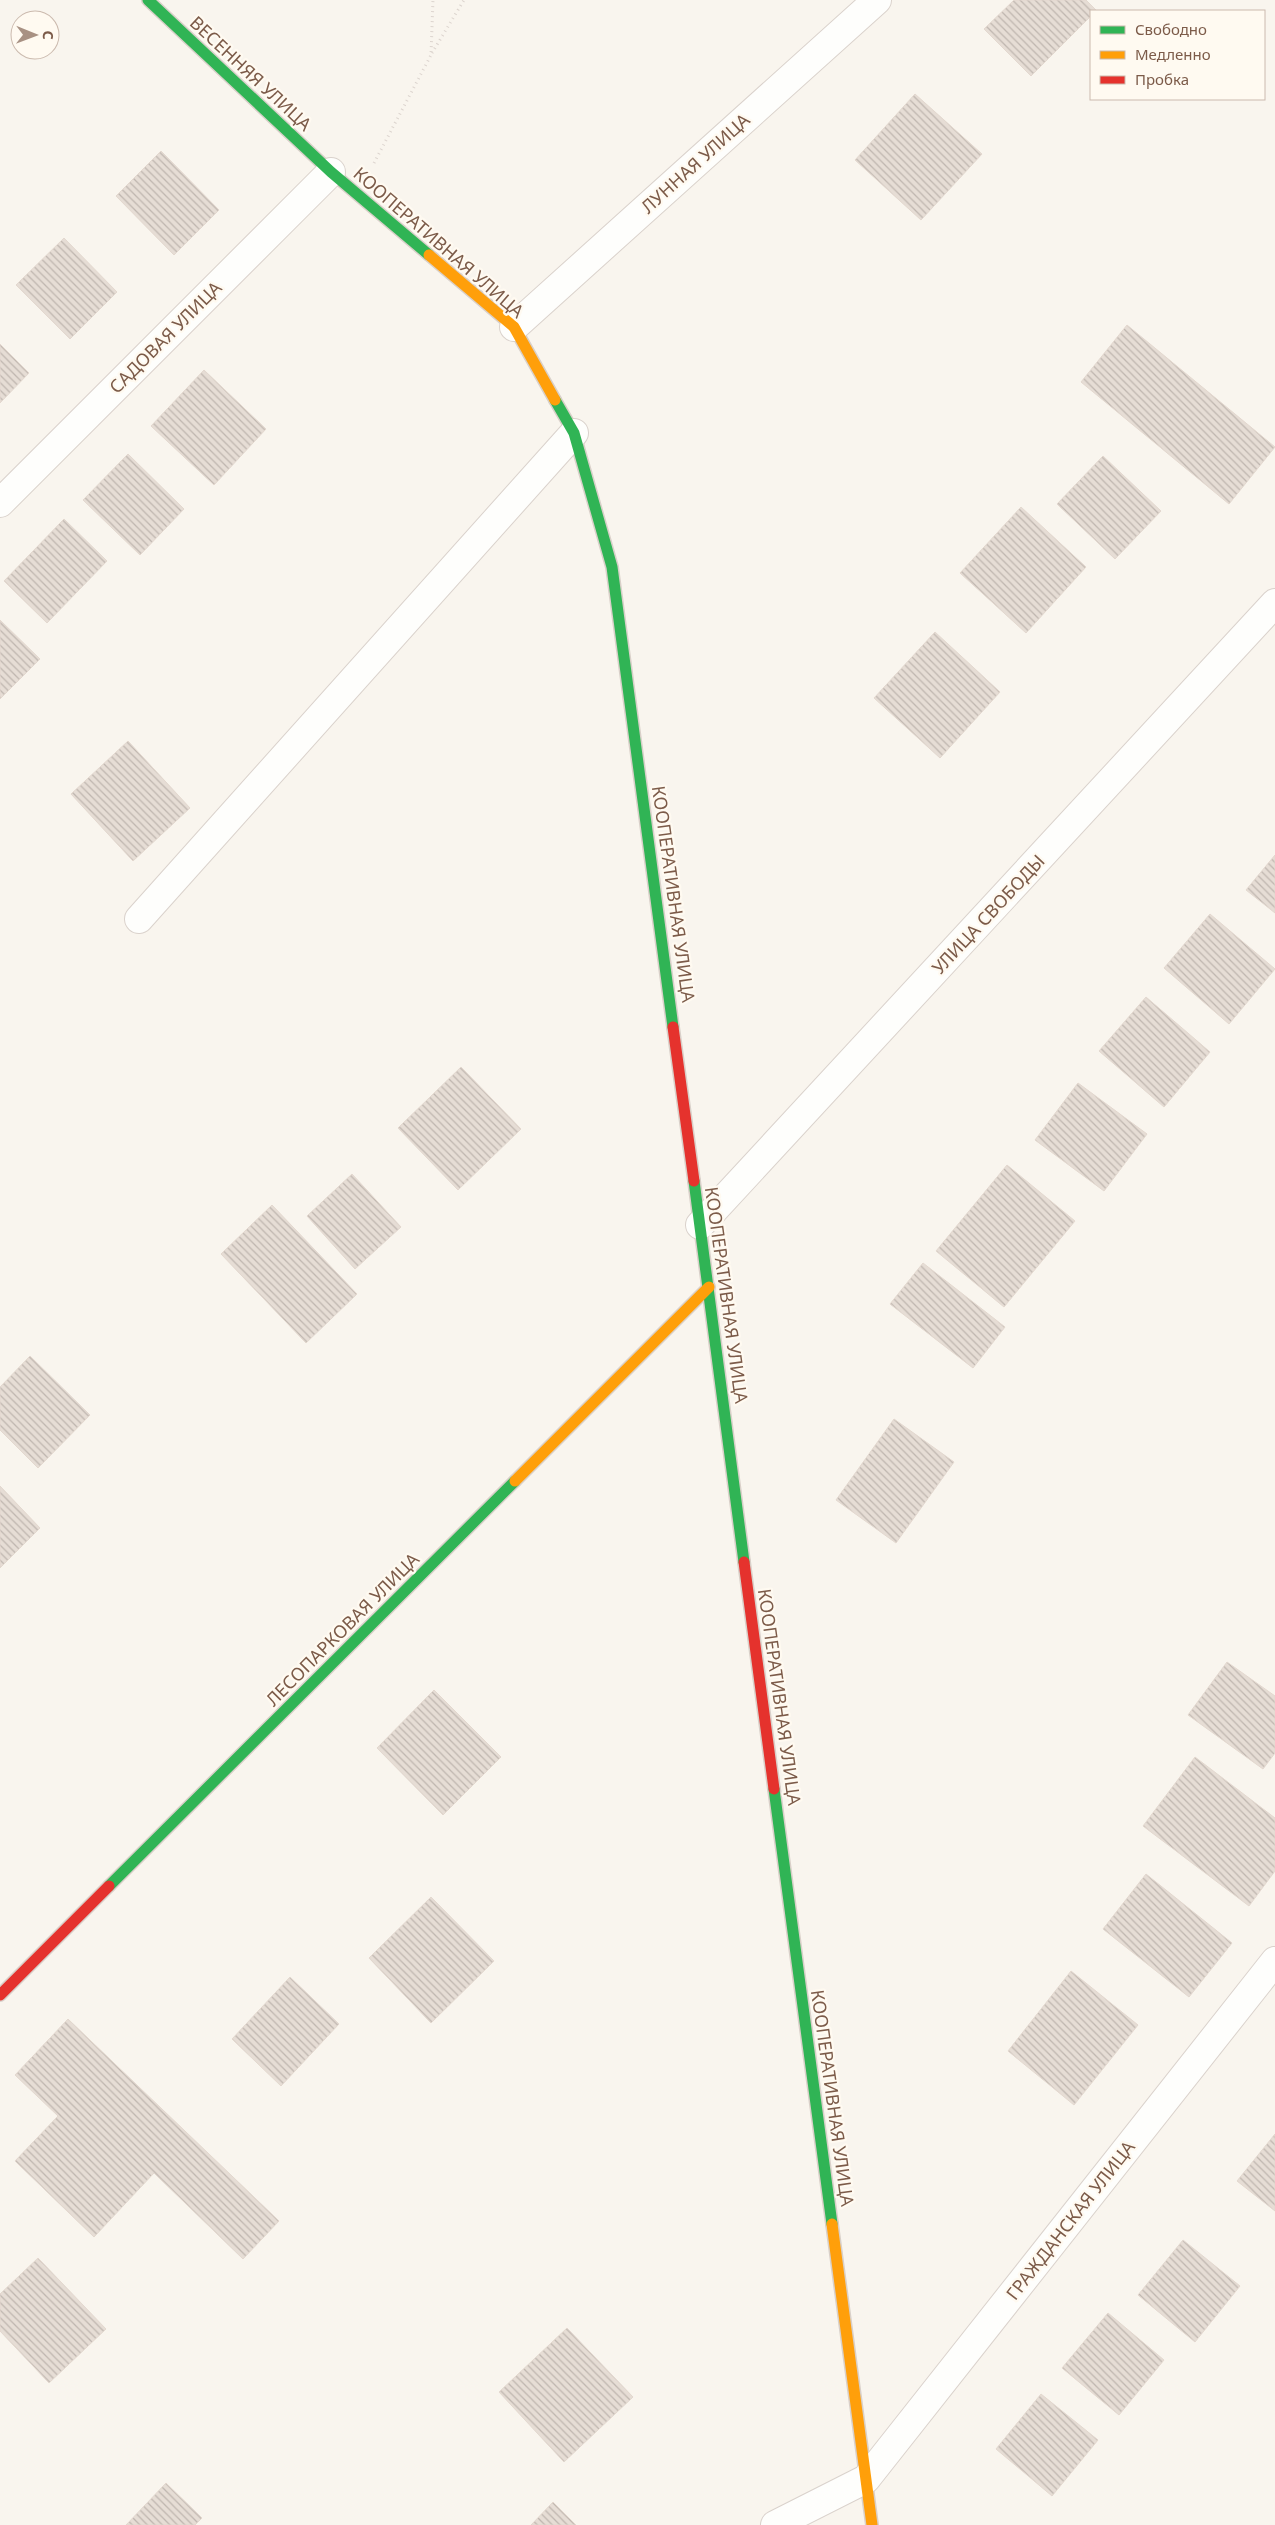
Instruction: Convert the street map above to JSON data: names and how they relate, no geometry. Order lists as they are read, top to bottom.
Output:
{
  "streets": {
    "street": [
      "ВЕСЕННЯЯ УЛИЦА",
      "ЛУННАЯ УЛИЦА",
      "КООПЕРАТИВНАЯ УЛИЦА",
      "САДОВАЯ УЛИЦА",
      "УЛИЦА СВОБОДЫ",
      "ЛЕСОПАРКОВАЯ УЛИЦА",
      "ГРАЖДАНСКАЯ УЛИЦА"
    ]
  },
  "crossings": [
    ["ВЕСЕННЯЯ УЛИЦА", "КООПЕРАТИВНАЯ УЛИЦА"],
    ["ВЕСЕННЯЯ УЛИЦА", "САДОВАЯ УЛИЦА"],
    ["ЛУННАЯ УЛИЦА", "КООПЕРАТИВНАЯ УЛИЦА"],
    ["КООПЕРАТИВНАЯ УЛИЦА", "САДОВАЯ УЛИЦА"],
    ["КООПЕРАТИВНАЯ УЛИЦА", "УЛИЦА СВОБОДЫ"],
    ["КООПЕРАТИВНАЯ УЛИЦА", "ЛЕСОПАРКОВАЯ УЛИЦА"],
    ["КООПЕРАТИВНАЯ УЛИЦА", "ГРАЖДАНСКАЯ УЛИЦА"]
  ],
  "legend": ["Свободно", "Медленно", "Пробка"],
  "north": "right"
}
